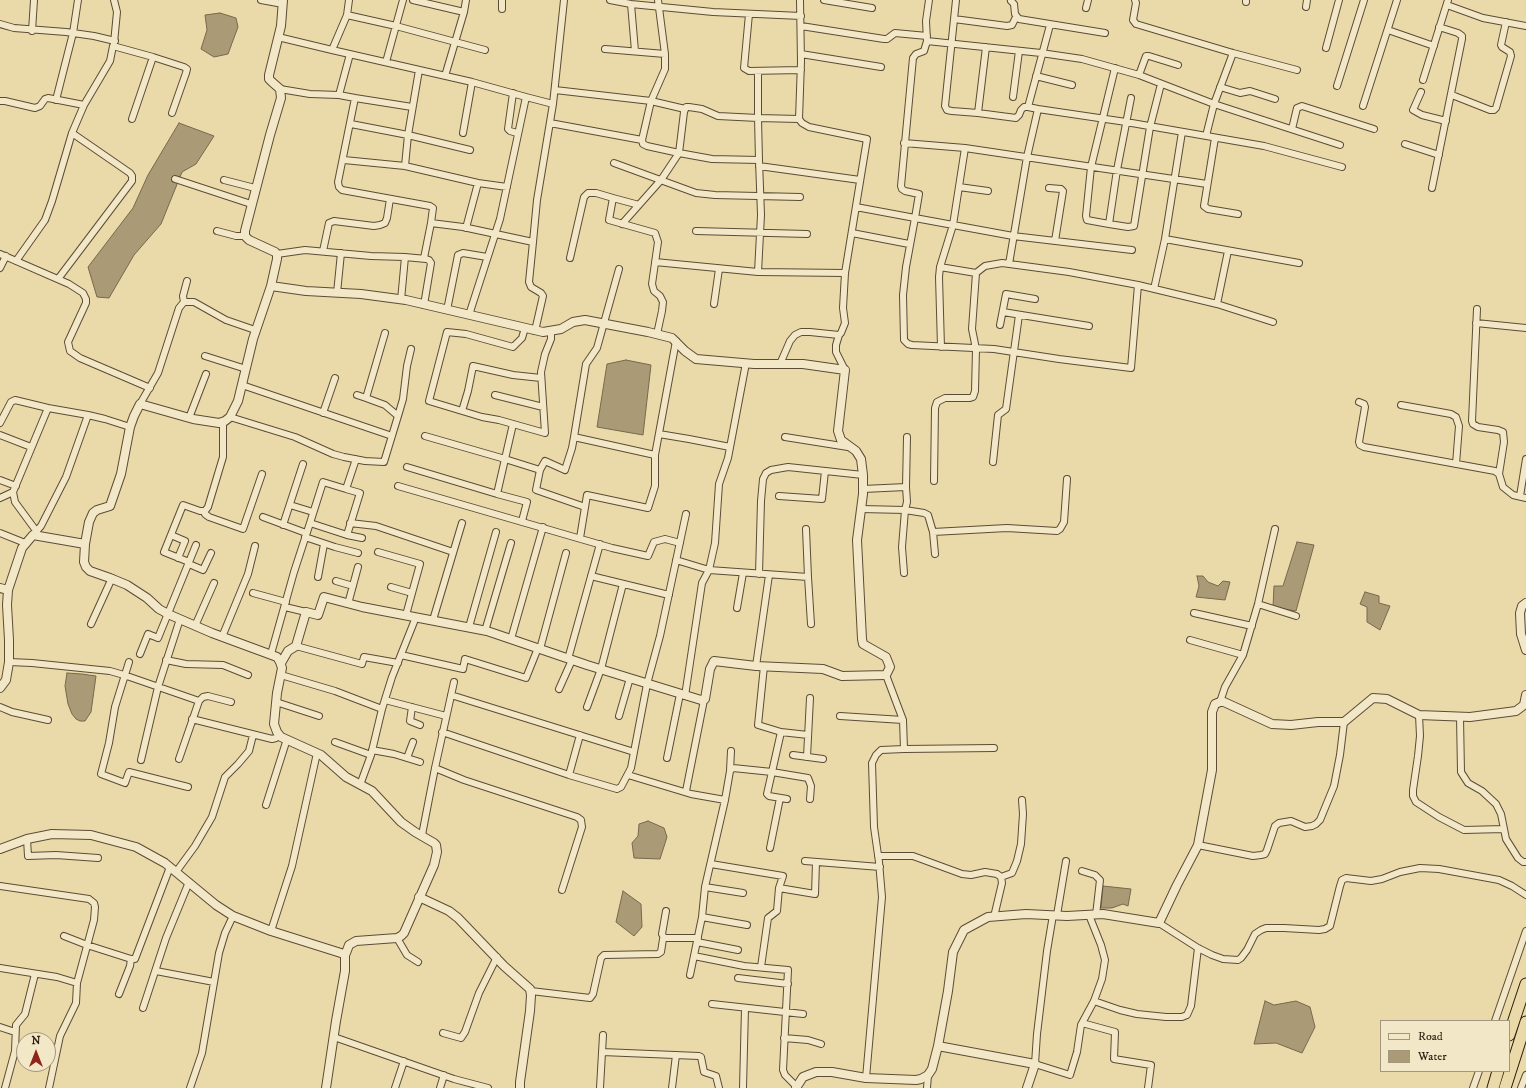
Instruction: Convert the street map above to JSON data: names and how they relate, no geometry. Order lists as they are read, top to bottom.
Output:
{
  "legend": ["Road", "Water"],
  "north": "top"
}
